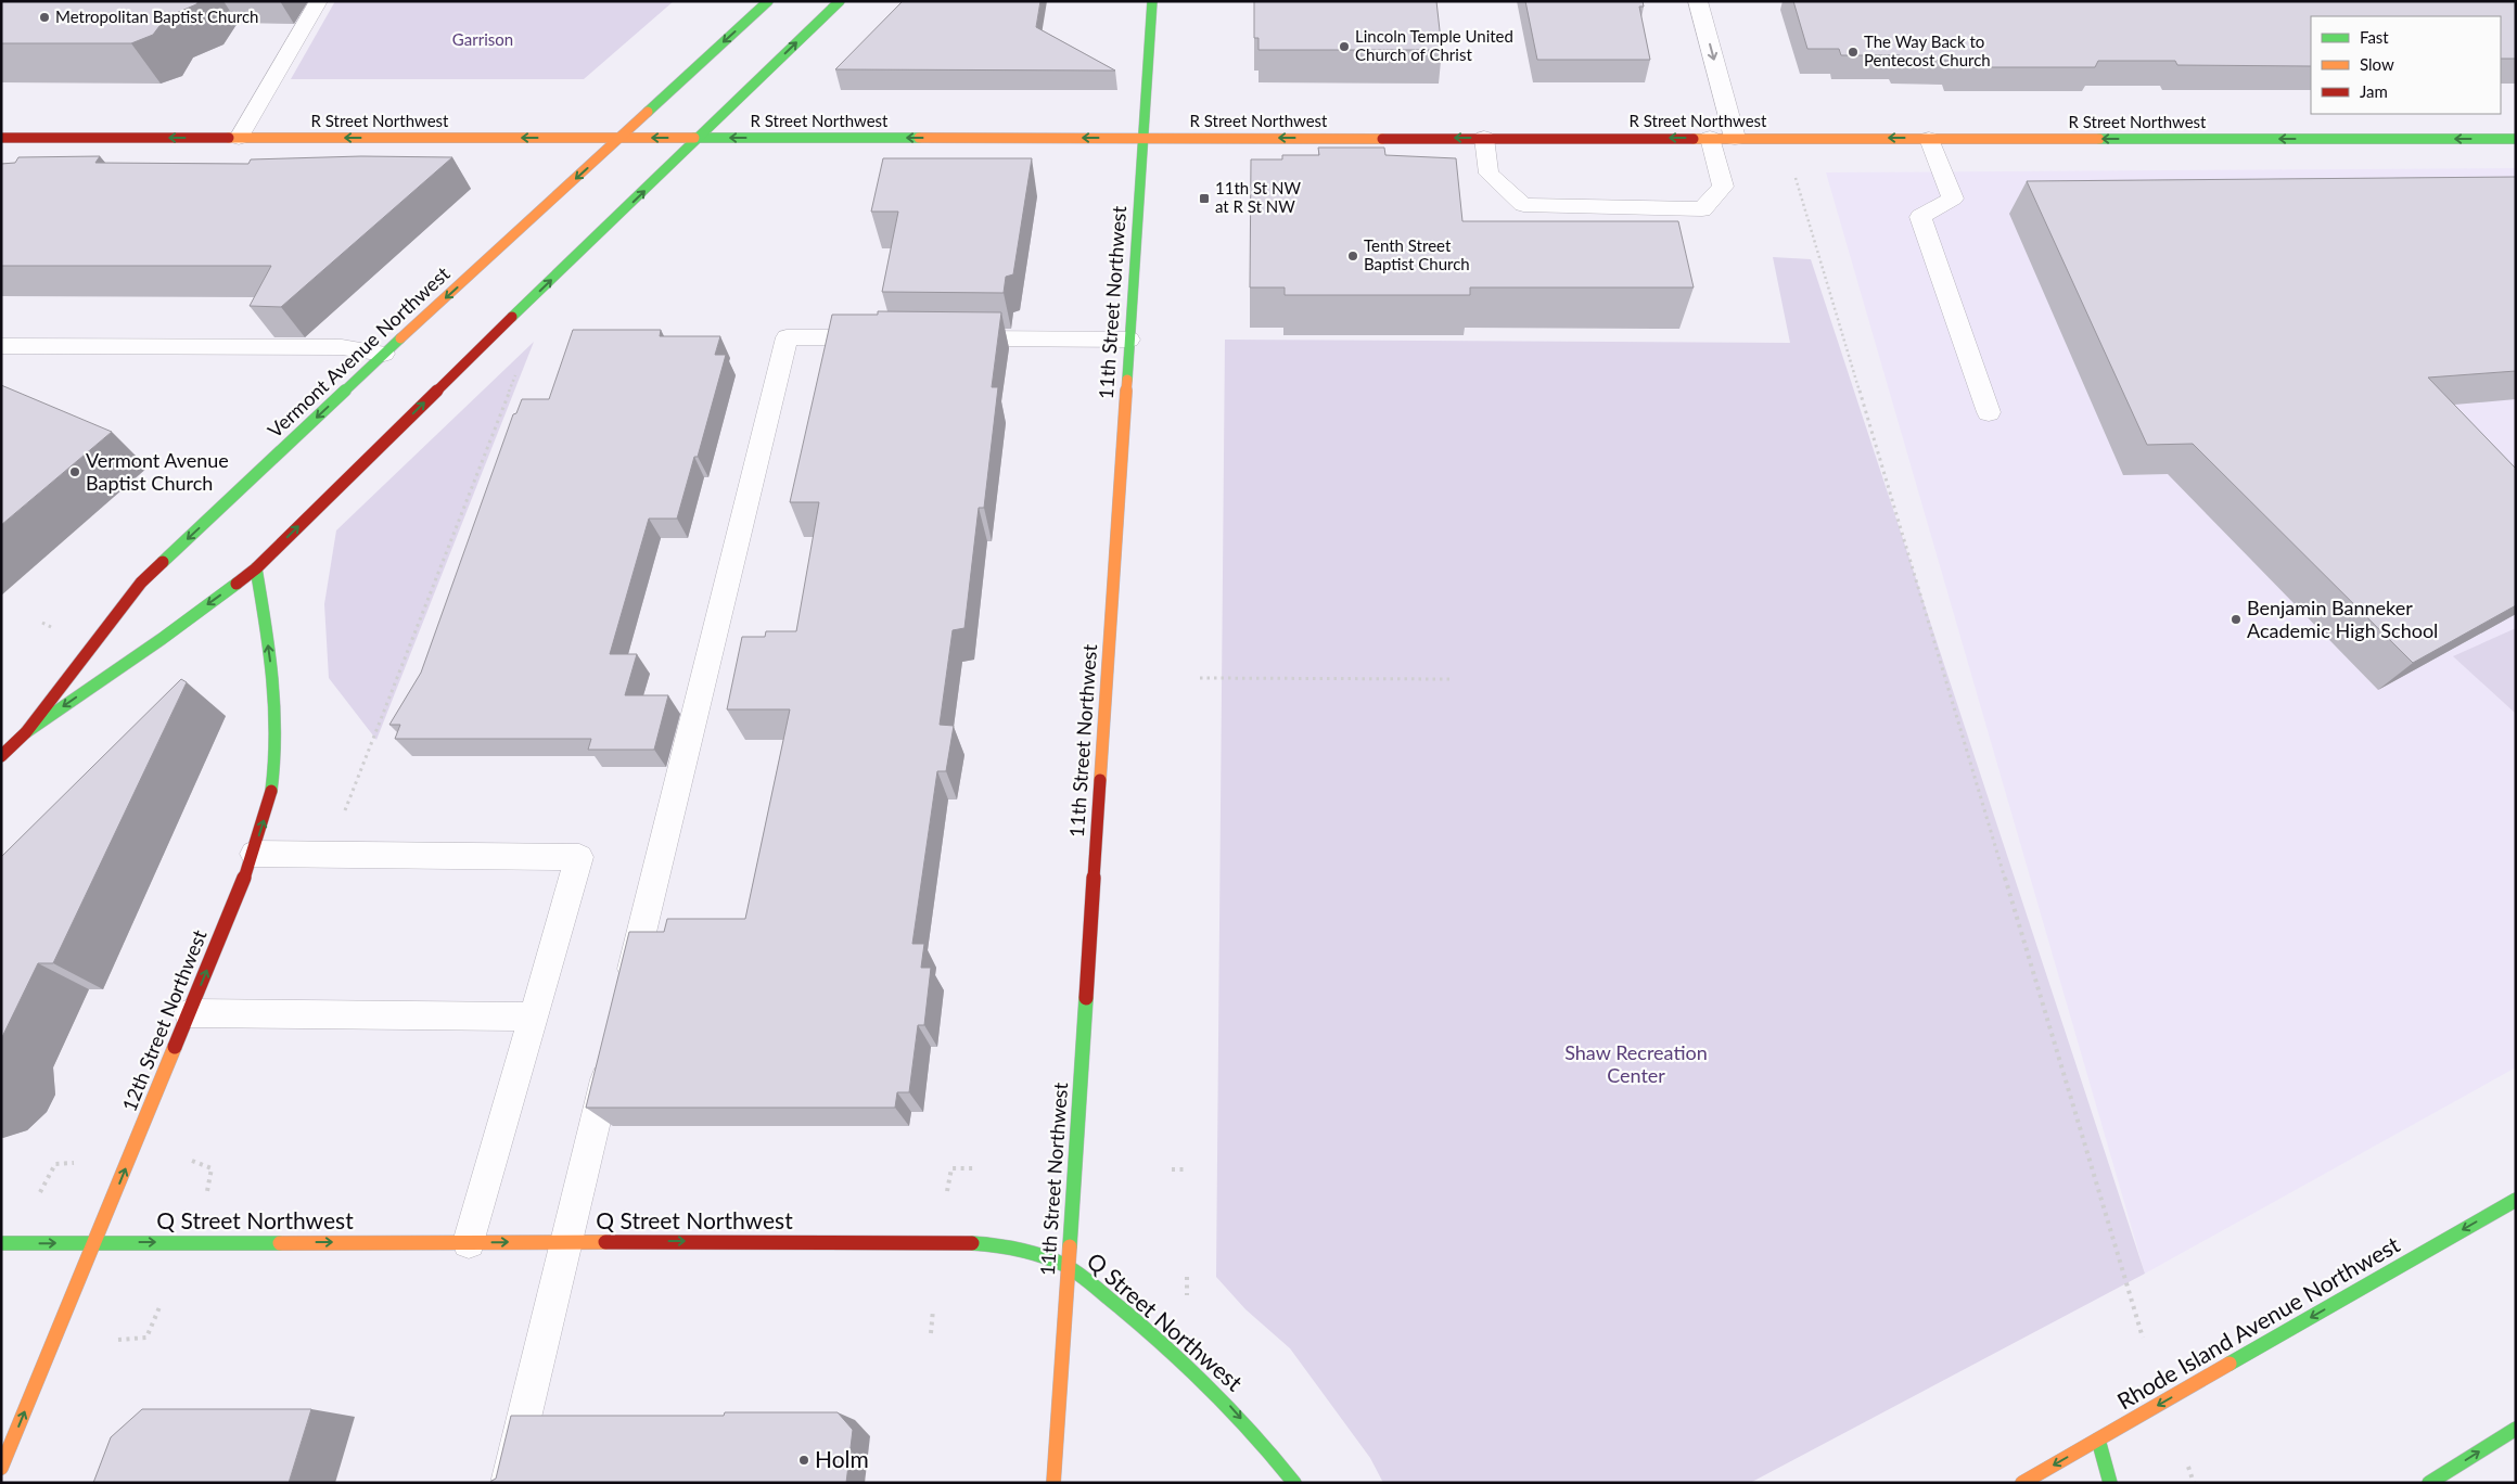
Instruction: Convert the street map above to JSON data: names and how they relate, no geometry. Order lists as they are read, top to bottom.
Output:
{
  "streets": {
    "main road": [
      "R Street Northwest",
      "11th Street Northwest",
      "Vermont Avenue Northwest",
      "12th Street Northwest",
      "Q Street Northwest",
      "Rhode Island Avenue Northwest"
    ]
  },
  "crossings": [
    ["R Street Northwest", "11th Street Northwest"],
    ["R Street Northwest", "Vermont Avenue Northwest"],
    ["11th Street Northwest", "Q Street Northwest"],
    ["12th Street Northwest", "Q Street Northwest"]
  ],
  "one_way": [
    "R Street Northwest",
    "12th Street Northwest",
    "Q Street Northwest",
    "Rhode Island Avenue Northwest"
  ],
  "parks": ["Garrison", "Shaw Recreation Center"],
  "places": {
    "other": [
      "Metropolitan Baptist Church",
      "Lincoln Temple United Church of Christ",
      "The Way Back to Pentecost Church",
      "Tenth Street Baptist Church",
      "Vermont Avenue Baptist Church",
      "Benjamin Banneker Academic High School",
      "Holm"
    ],
    "transit": ["11th St NW at R St NW"]
  },
  "legend": ["Fast", "Slow", "Jam"]
}
